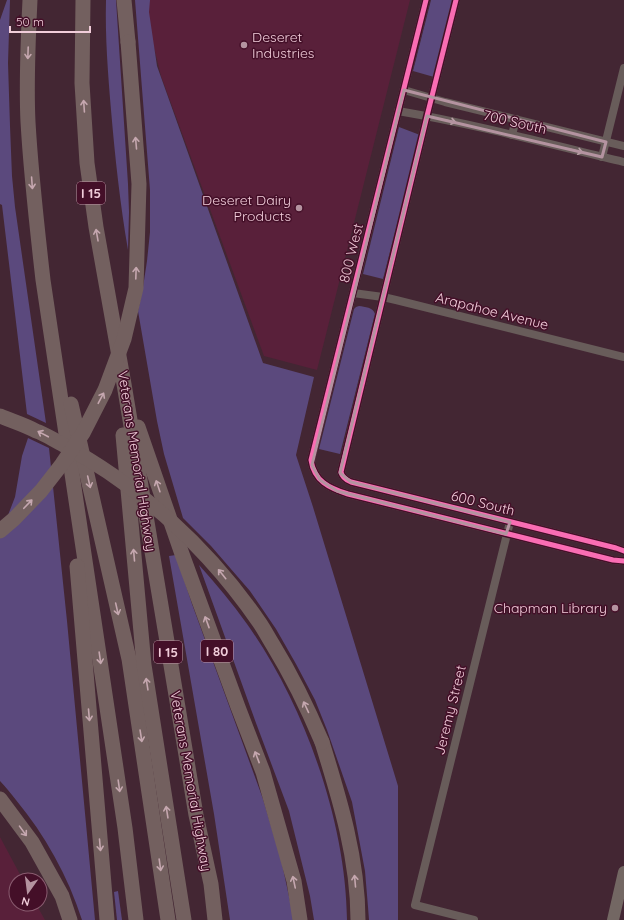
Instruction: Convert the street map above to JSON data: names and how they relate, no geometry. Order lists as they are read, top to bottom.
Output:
{
  "streets": {
    "highway": ["I 15", "Veterans Memorial Highway", "I 80"],
    "street": [
      "700 South",
      "800 West",
      "Arapahoe Avenue",
      "600 South",
      "Jeremy Street"
    ]
  },
  "crossings": [
    ["700 South", "800 West"],
    ["800 West", "Arapahoe Avenue"],
    ["800 West", "600 South"],
    ["Arapahoe Avenue", "600 South"],
    ["Veterans Memorial Highway", "I 80"],
    ["600 South", "Jeremy Street"]
  ],
  "places": ["Deseret Industries", "Deseret Dairy Products", "Chapman Library"],
  "scale_bar": "50 m",
  "north": "bottom"
}
